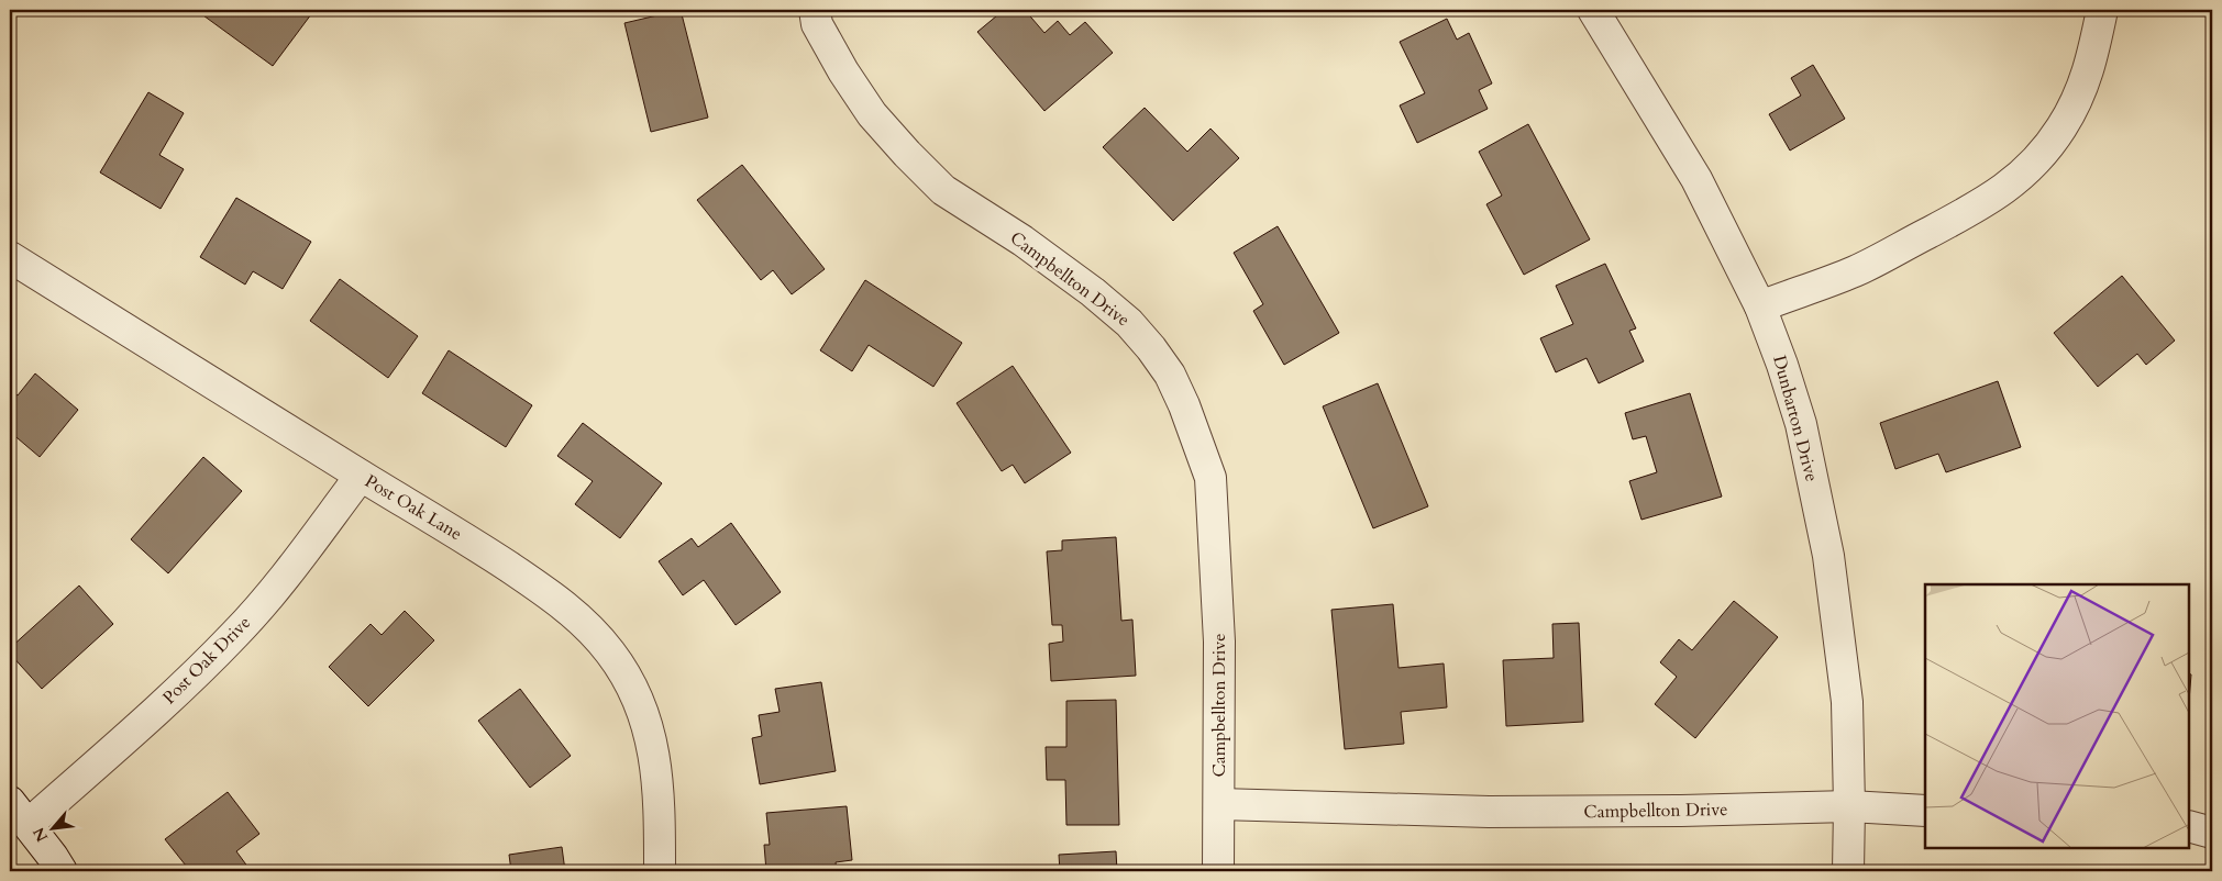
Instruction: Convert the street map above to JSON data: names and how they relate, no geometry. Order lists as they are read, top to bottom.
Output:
{
  "streets": {
    "street": [
      "Campbellton Drive",
      "Dunbarton Drive",
      "Post Oak Lane",
      "Post Oak Drive"
    ]
  },
  "crossings": [
    ["Campbellton Drive", "Dunbarton Drive"],
    ["Post Oak Lane", "Post Oak Drive"]
  ],
  "north": "bottom left"
}
